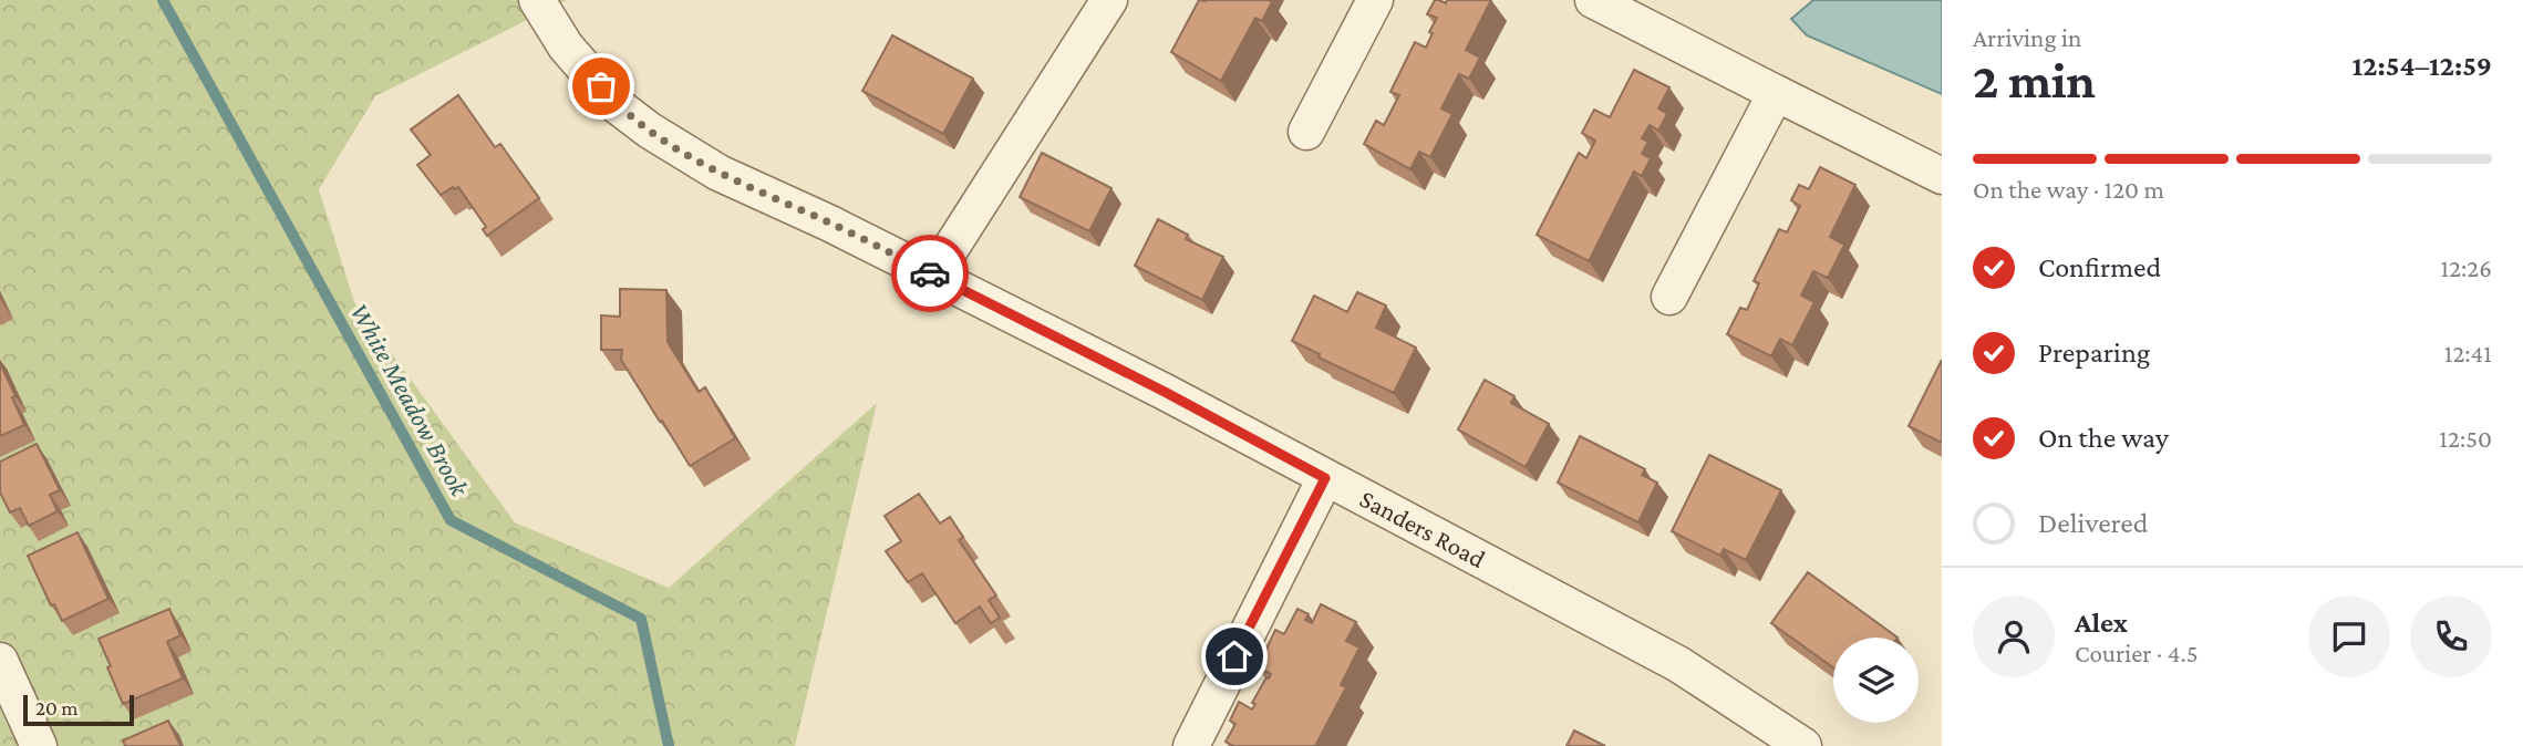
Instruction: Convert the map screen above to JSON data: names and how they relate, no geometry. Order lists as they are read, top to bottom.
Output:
{
  "streets": {
    "street": ["Sanders Road"]
  },
  "water": ["White Meadow Brook"],
  "scale_bar": "20 m",
  "page": {
    "heading": ["2 min", "Arriving in", "12:54–12:59"],
    "panel": ["Alex", "Courier · 4.5"],
    "bar": "On the way · 120 m",
    "list": [
      ["Confirmed", "12:26"],
      ["Preparing", "12:41"],
      ["On the way", "12:50"],
      "Delivered"
    ],
    "scale": "20 m"
  }
}
